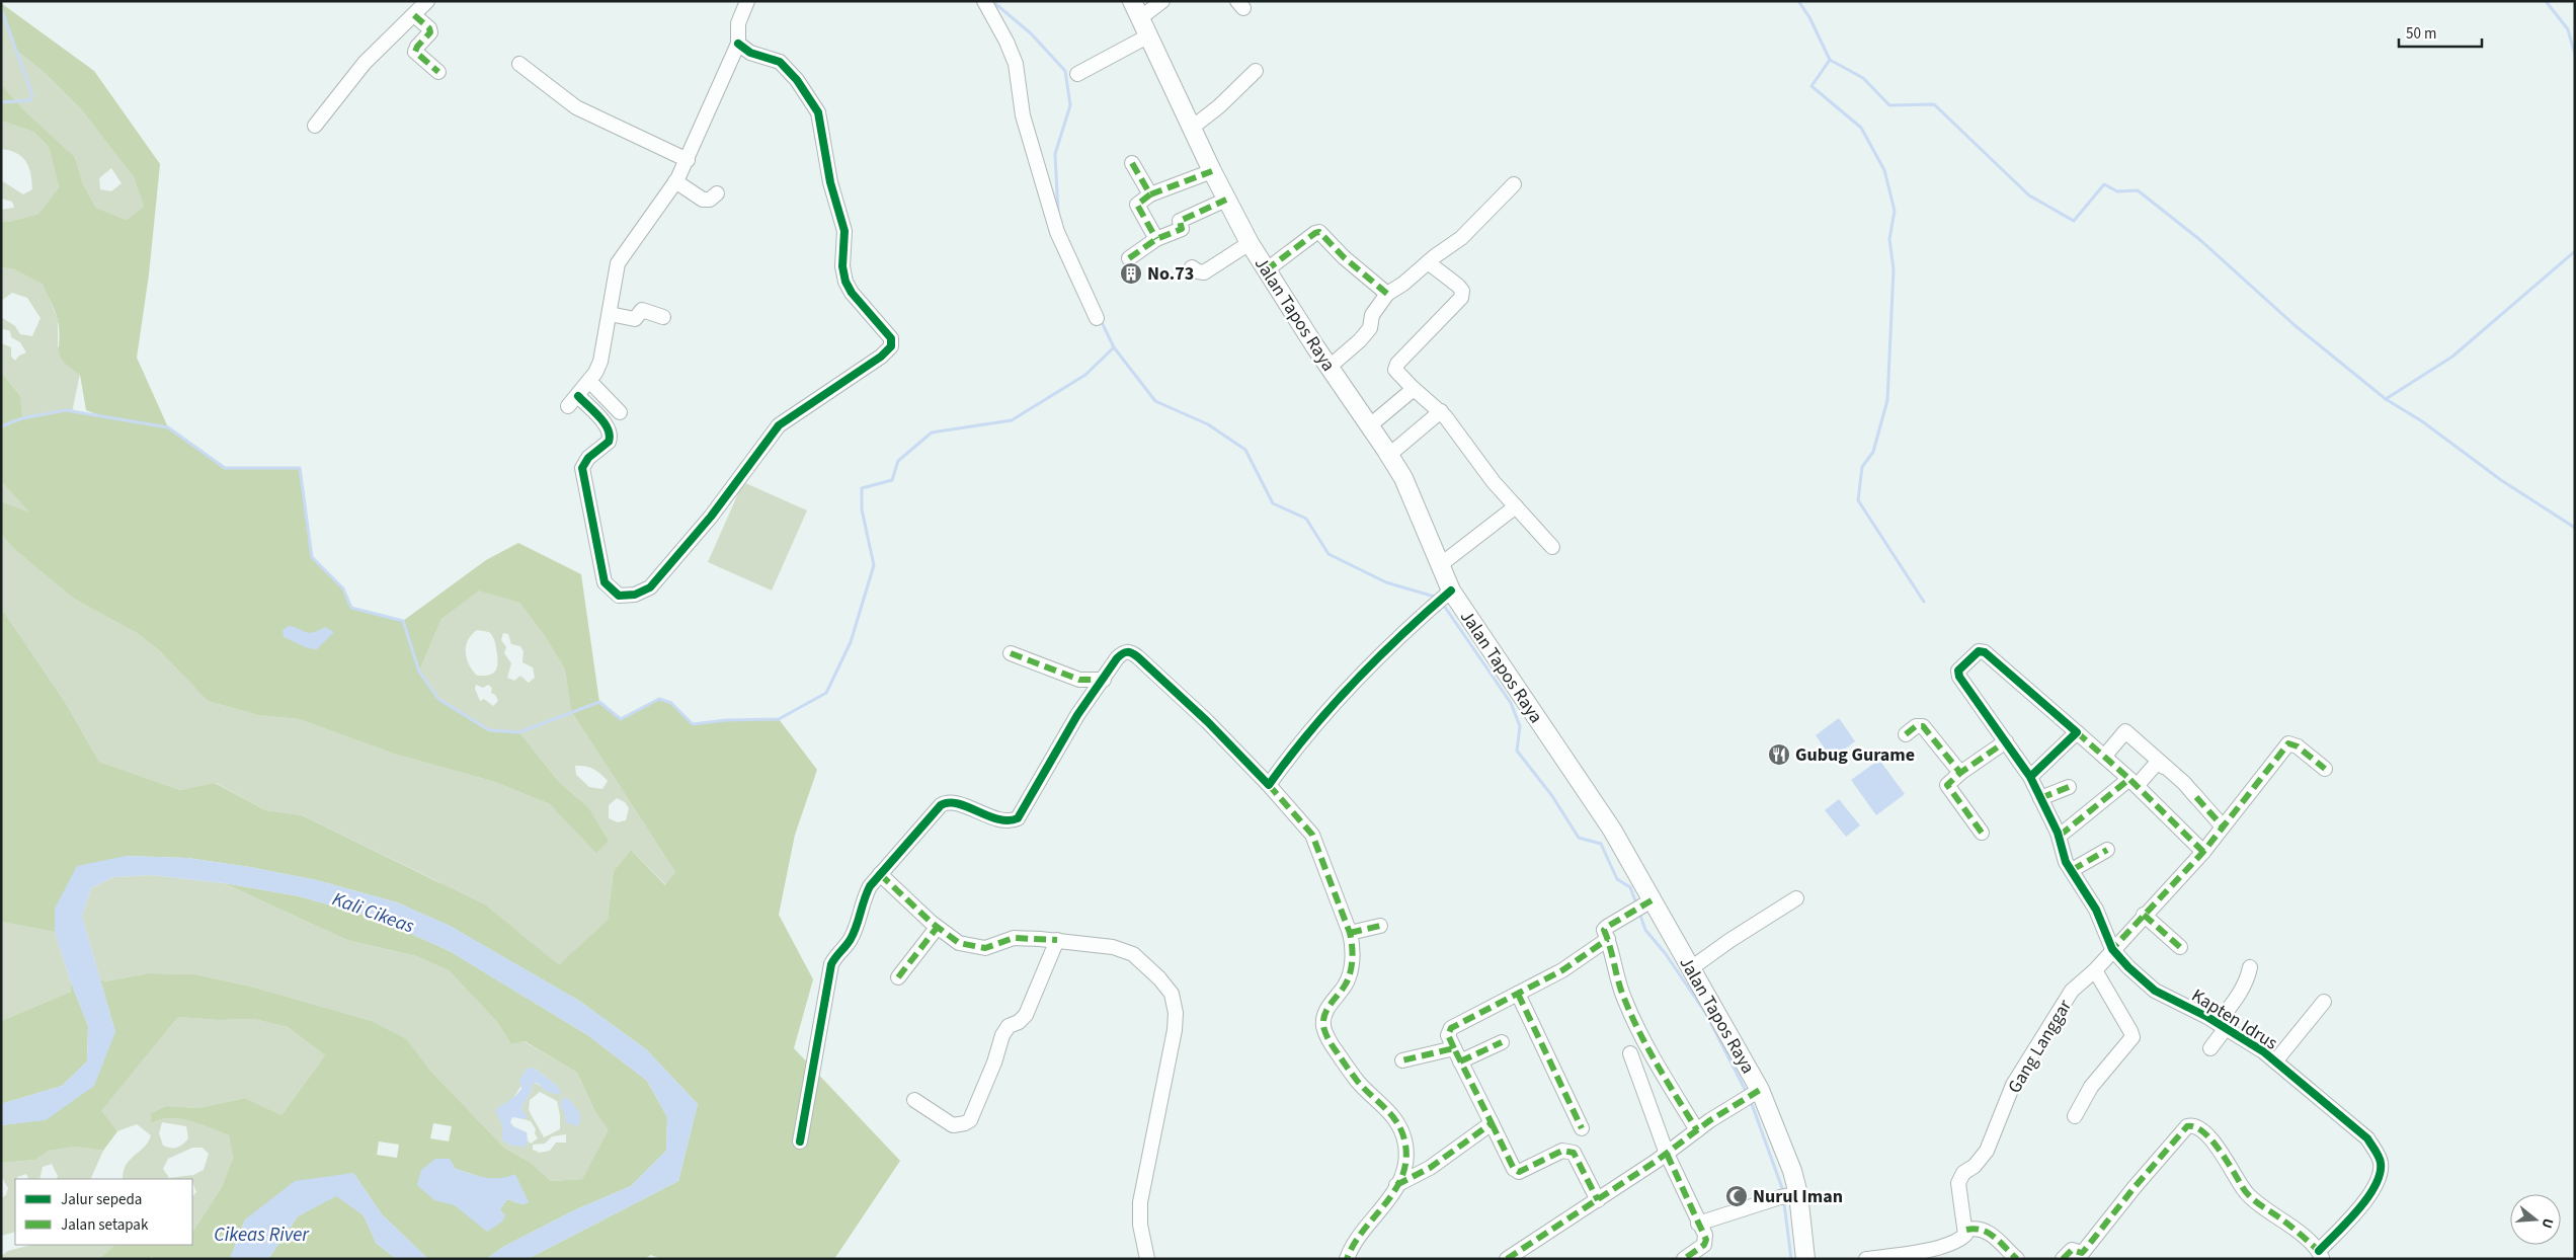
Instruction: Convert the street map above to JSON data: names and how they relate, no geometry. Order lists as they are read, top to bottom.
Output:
{
  "streets": {
    "main road": ["Jalan Tapos Raya"],
    "street": ["Kapten Idrus", "Gang Langgar"]
  },
  "crossings": [
    ["Kapten Idrus", "Gang Langgar"]
  ],
  "water": ["Kali Cikeas", "Cikeas River"],
  "places": {
    "building": ["No.73"],
    "restaurant": ["Gubug Gurame"],
    "mosque": ["Nurul Iman"]
  },
  "legend": ["Jalur sepeda", "Jalan setapak"],
  "scale_bar": "50 m",
  "north": "right"
}
